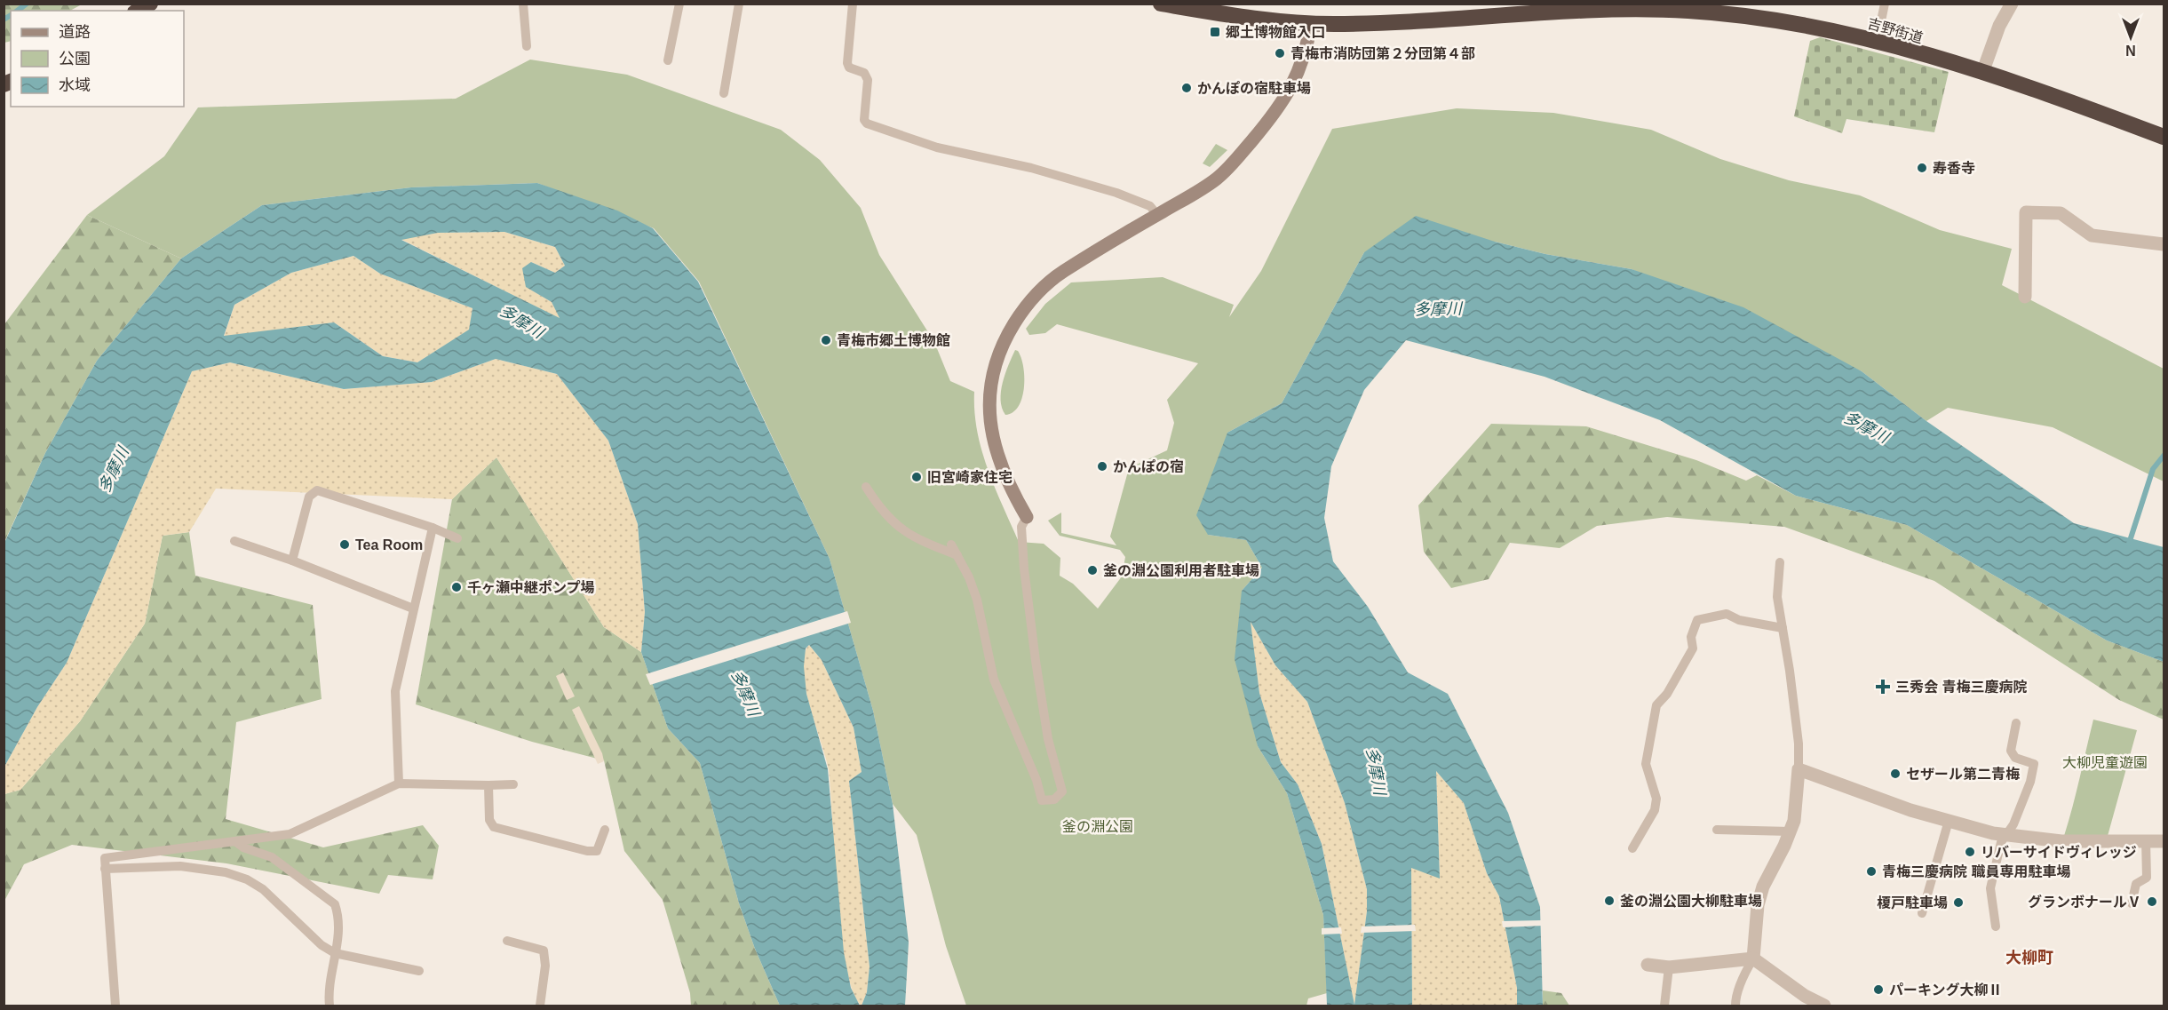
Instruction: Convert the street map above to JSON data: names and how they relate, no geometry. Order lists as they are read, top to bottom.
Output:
{
  "streets": {
    "highway": ["吉野街道"]
  },
  "districts": ["大柳町"],
  "water": ["多摩川"],
  "parks": ["大柳児童遊園", "釜の淵公園"],
  "places": {
    "transit": ["郷土博物館入口"],
    "other": [
      "青梅市消防団第２分団第４部",
      "かんぽの宿駐車場",
      "寿香寺",
      "青梅市郷土博物館",
      "かんぽの宿",
      "旧宮崎家住宅",
      "Tea Room",
      "釜の淵公園利用者駐車場",
      "千ヶ瀬中継ポンプ場",
      "セザール第二青梅",
      "リバーサイドヴィレッジ",
      "青梅三慶病院 職員専用駐車場",
      "釜の淵公園大柳駐車場",
      "グランボナールⅤ",
      "榎戸駐車場",
      "パーキング大柳Ⅱ"
    ],
    "health": ["三秀会 青梅三慶病院"]
  },
  "legend": ["道路", "公園", "水域"],
  "north": "bottom"
}
